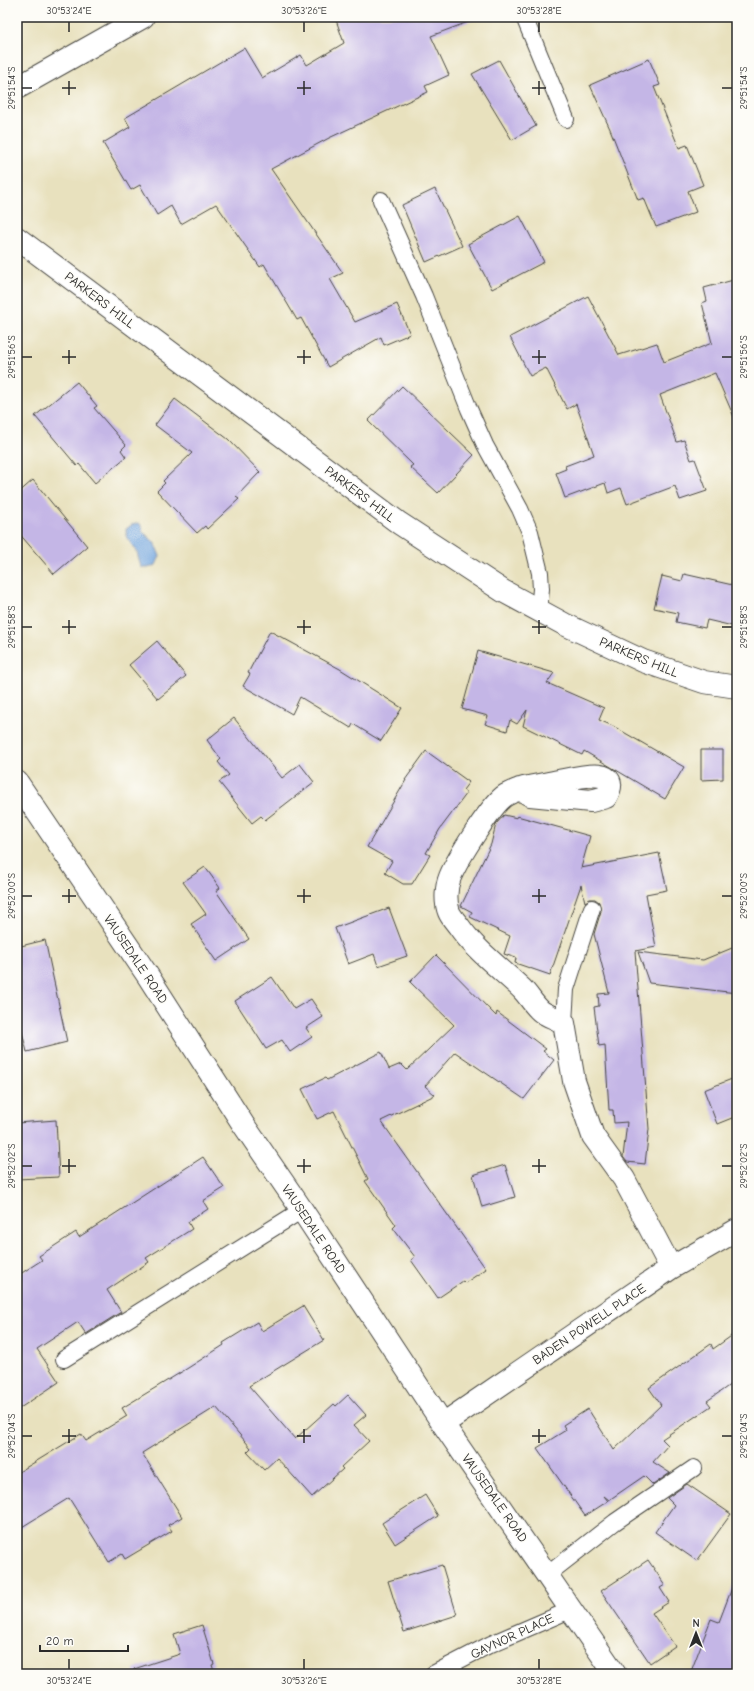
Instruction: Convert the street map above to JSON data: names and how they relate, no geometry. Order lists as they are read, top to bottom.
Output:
{
  "streets": {
    "street": ["PARKERS HILL", "VAUSEDALE ROAD", "BADEN POWELL PLACE"],
    "lane": ["GAYNOR PLACE"]
  },
  "crossings": [
    ["VAUSEDALE ROAD", "BADEN POWELL PLACE"],
    ["VAUSEDALE ROAD", "GAYNOR PLACE"]
  ],
  "scale_bar": "20 m",
  "north": "top",
  "coordinates": [
    "30°53'24\"E",
    "30°53'26\"E",
    "30°53'28\"E",
    "29°51'54\"S",
    "29°51'56\"S",
    "29°51'58\"S",
    "29°52'00\"S",
    "29°52'02\"S",
    "29°52'04\"S"
  ]
}
